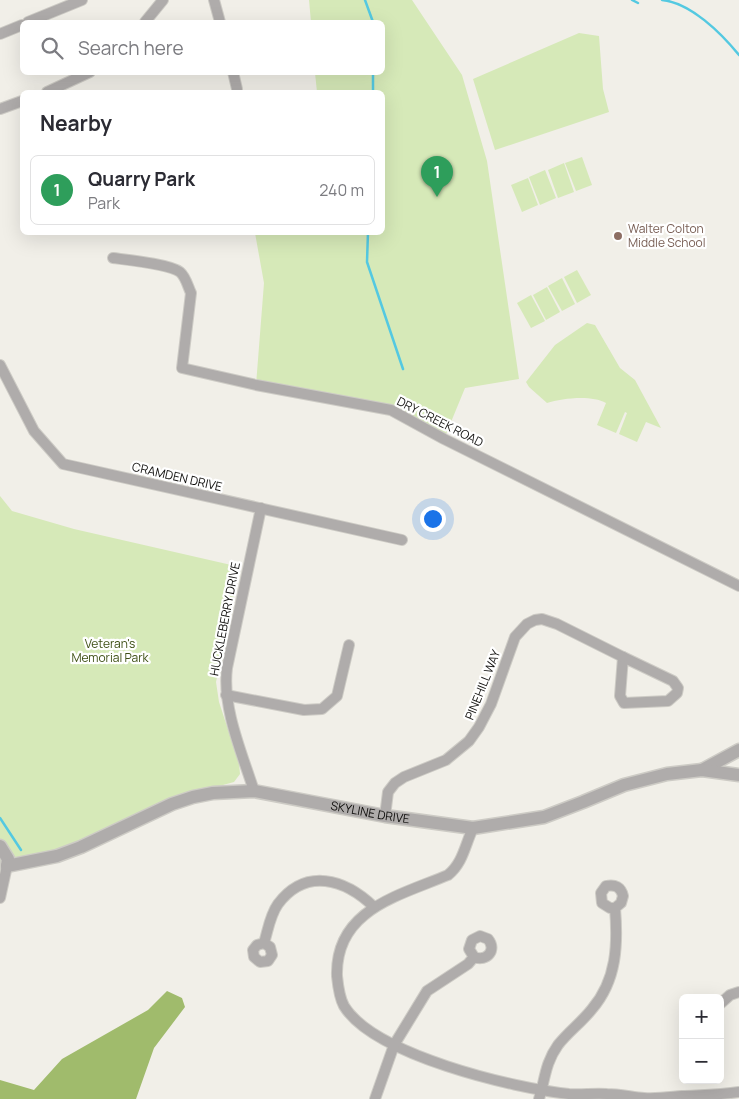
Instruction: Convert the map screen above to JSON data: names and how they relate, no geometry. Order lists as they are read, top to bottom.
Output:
{
  "streets": {
    "street": [
      "DRY CREEK ROAD",
      "CRAMDEN DRIVE",
      "HUCKLEBERRY DRIVE",
      "PINEHILL WAY",
      "SKYLINE DRIVE"
    ]
  },
  "crossings": [
    ["CRAMDEN DRIVE", "HUCKLEBERRY DRIVE"],
    ["HUCKLEBERRY DRIVE", "SKYLINE DRIVE"],
    ["PINEHILL WAY", "SKYLINE DRIVE"]
  ],
  "parks": ["Veteran's Memorial Park"],
  "places": ["Walter Colton Middle School"],
  "page": {
    "search": "Search here",
    "heading": "Nearby",
    "list": [
      {
        "mark": "1",
        "name": "Quarry Park",
        "note": "Park",
        "value": "240 m"
      }
    ],
    "pins": "1",
    "map_buttons": ["+", "−"]
  }
}
